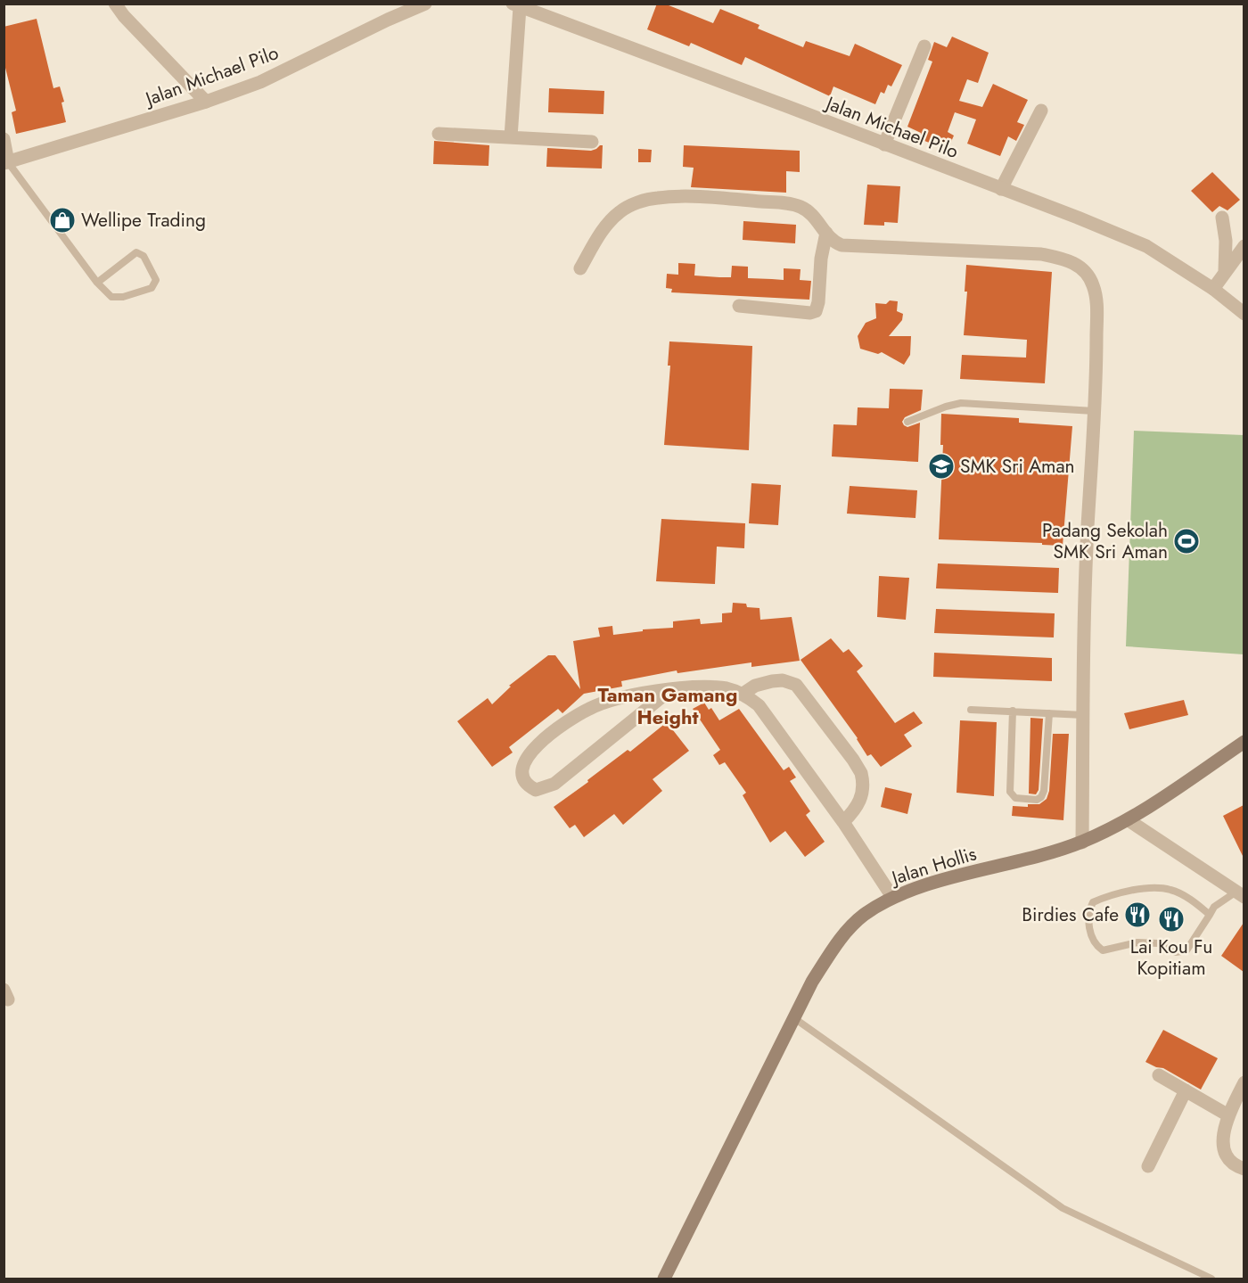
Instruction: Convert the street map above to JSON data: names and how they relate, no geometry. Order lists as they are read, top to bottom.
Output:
{
  "streets": {
    "main road": ["Jalan Hollis"],
    "street": ["Jalan Michael Pilo"]
  },
  "districts": ["Taman Gamang Height"],
  "places": {
    "shop": ["Wellipe Trading"],
    "school or university": ["SMK Sri Aman"],
    "sports": ["Padang Sekolah SMK Sri Aman"],
    "restaurant": ["Birdies Cafe", "Lai Kou Fu Kopitiam"]
  }
}
